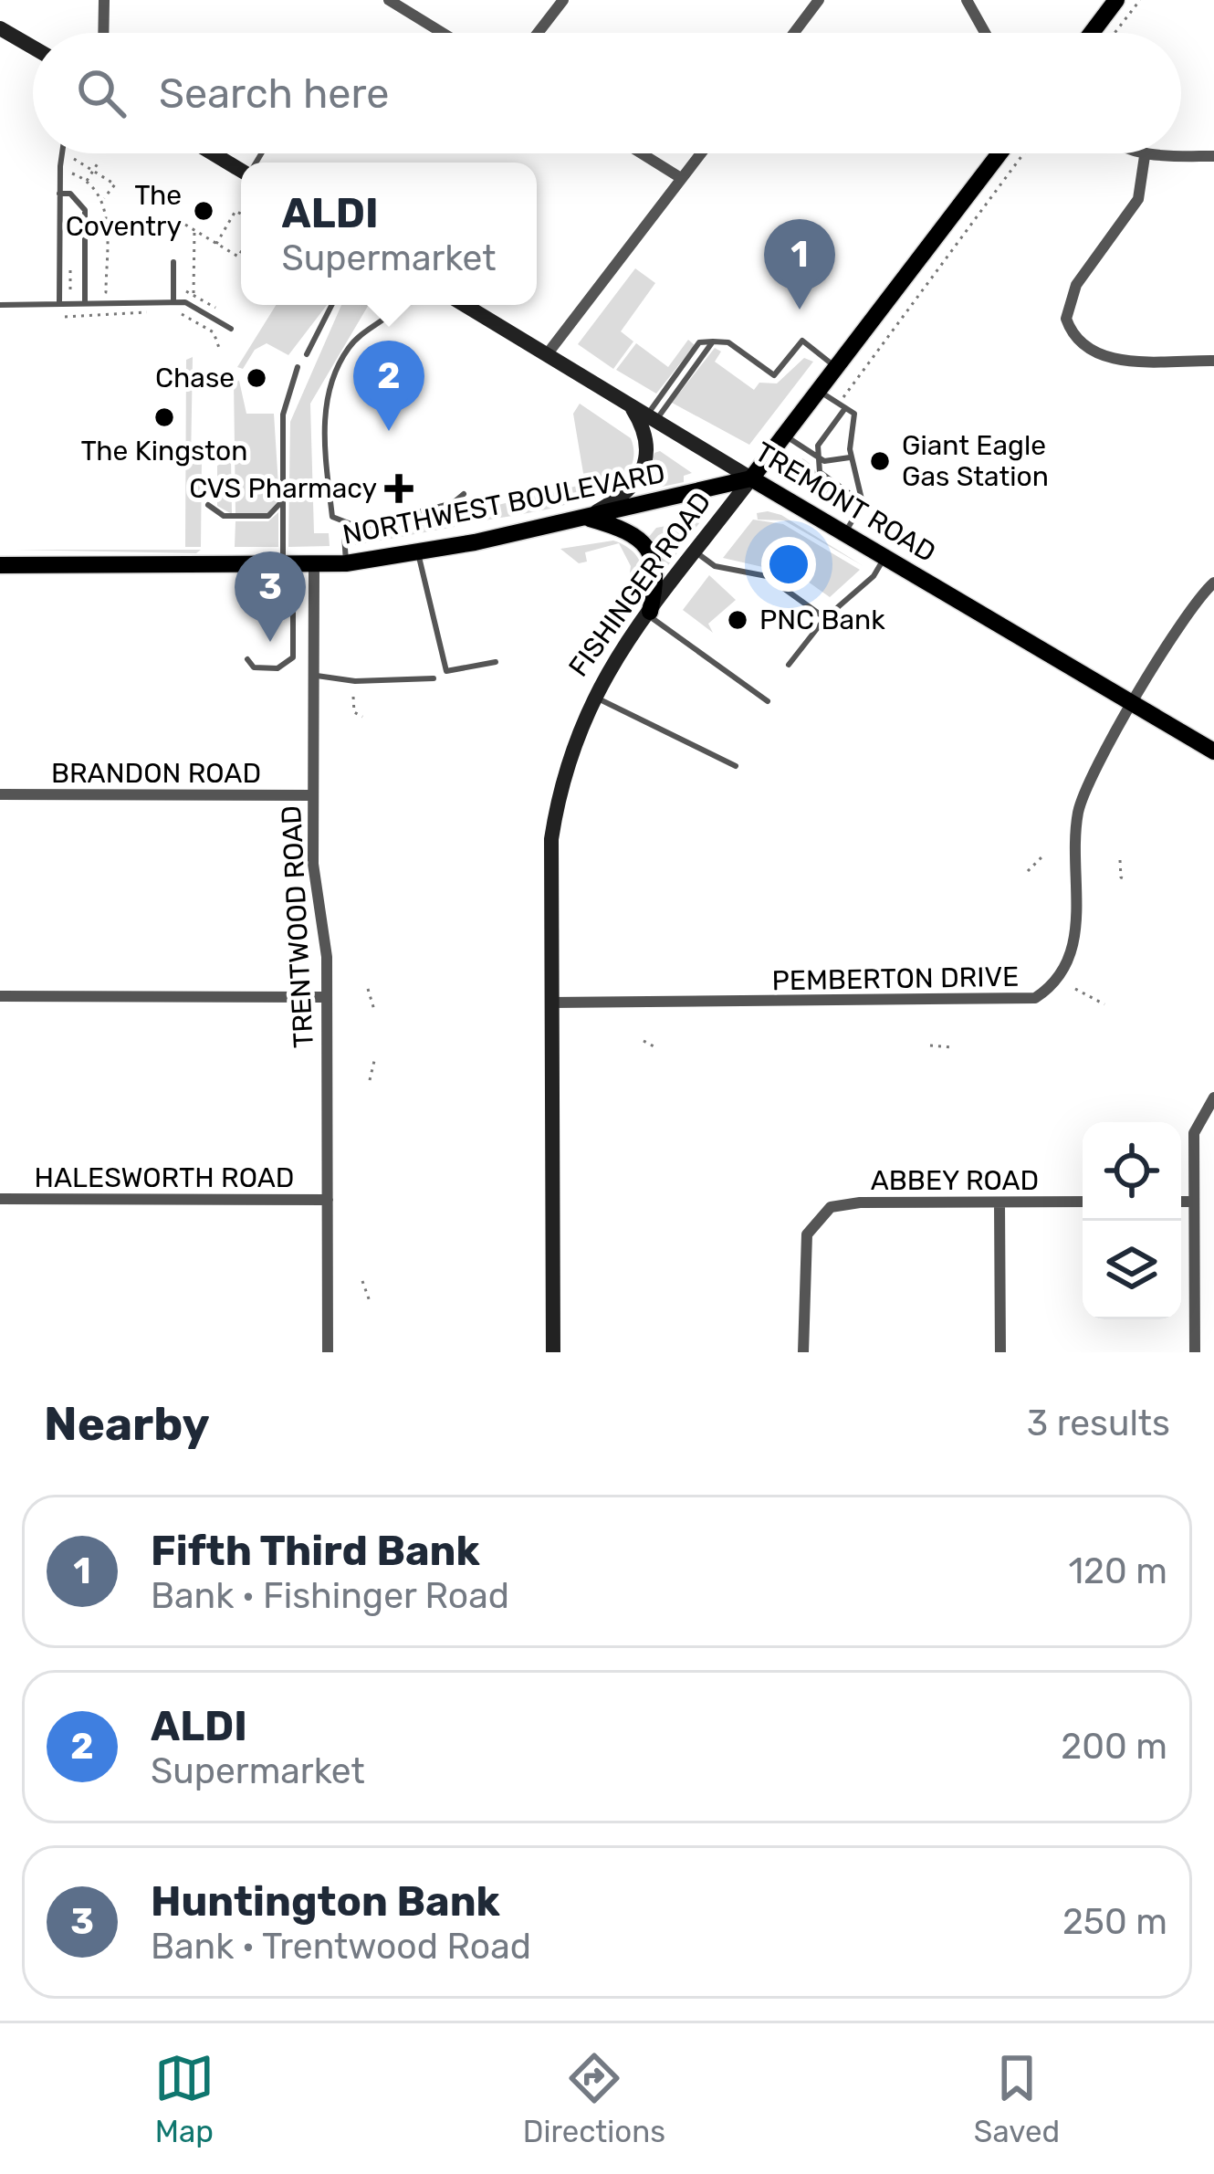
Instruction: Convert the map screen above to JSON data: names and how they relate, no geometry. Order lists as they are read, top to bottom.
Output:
{
  "streets": {
    "main road": ["TREMONT ROAD", "NORTHWEST BOULEVARD", "FISHINGER ROAD"],
    "street": [
      "BRANDON ROAD",
      "TRENTWOOD ROAD",
      "PEMBERTON DRIVE",
      "HALESWORTH ROAD",
      "ABBEY ROAD"
    ]
  },
  "crossings": [
    ["TREMONT ROAD", "NORTHWEST BOULEVARD"],
    ["TREMONT ROAD", "FISHINGER ROAD"],
    ["TREMONT ROAD", "PEMBERTON DRIVE"],
    ["NORTHWEST BOULEVARD", "FISHINGER ROAD"],
    ["NORTHWEST BOULEVARD", "TRENTWOOD ROAD"],
    ["FISHINGER ROAD", "PEMBERTON DRIVE"],
    ["BRANDON ROAD", "TRENTWOOD ROAD"],
    ["TRENTWOOD ROAD", "HALESWORTH ROAD"]
  ],
  "places": {
    "other": [
      "The Coventry",
      "Chase",
      "The Kingston",
      "Giant Eagle Gas Station",
      "PNC Bank"
    ],
    "health": ["CVS Pharmacy"]
  },
  "page": {
    "search": "Search here",
    "popup": ["ALDI", "Supermarket"],
    "pins": ["1", "2", "3"],
    "heading": ["Nearby", "3 results"],
    "list": [
      {
        "mark": "1",
        "name": "Fifth Third Bank",
        "note": "Bank · Fishinger Road",
        "value": "120 m"
      },
      {
        "mark": "2",
        "name": "ALDI",
        "note": "Supermarket",
        "value": "200 m"
      },
      {
        "mark": "3",
        "name": "Huntington Bank",
        "note": "Bank · Trentwood Road",
        "value": "250 m"
      }
    ],
    "nav": ["Map", "Directions", "Saved"]
  }
}
